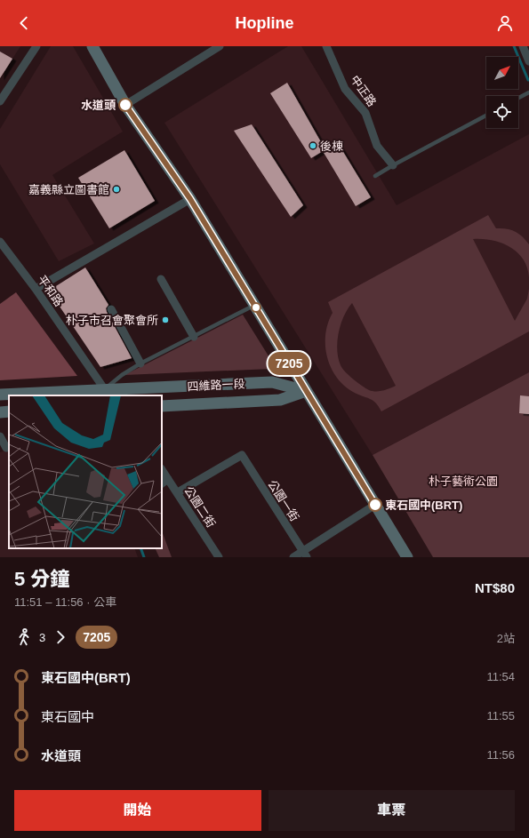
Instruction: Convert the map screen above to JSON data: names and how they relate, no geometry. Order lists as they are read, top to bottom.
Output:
{
  "streets": {
    "main road": ["四維路一段"],
    "street": [
      "中正路",
      "平和路",
      "公園一街",
      "公園二街"
    ]
  },
  "crossings": [
    ["平和路", "四維路一段"],
    ["公園一街", "公園二街"]
  ],
  "parks": ["朴子藝術公園"],
  "places": [
    "水道頭",
    "後棟",
    "嘉義縣立圖書館",
    "朴子市召會聚會所",
    "東石國中(BRT)"
  ],
  "lines": ["bus line 7205"],
  "north": "top right",
  "page": {
    "header": "Hopline",
    "on_map": "7205",
    "heading": ["5 分鐘", "11:51 – 11:56 · 公車", "NT$80"],
    "legs": ["3", "7205", "2站"],
    "list": [
      {
        "name": "東石國中(BRT)",
        "value": "11:54"
      },
      {
        "name": "東石國中",
        "value": "11:55"
      },
      {
        "name": "水道頭",
        "value": "11:56"
      }
    ],
    "buttons": ["開始", "車票"]
  }
}
